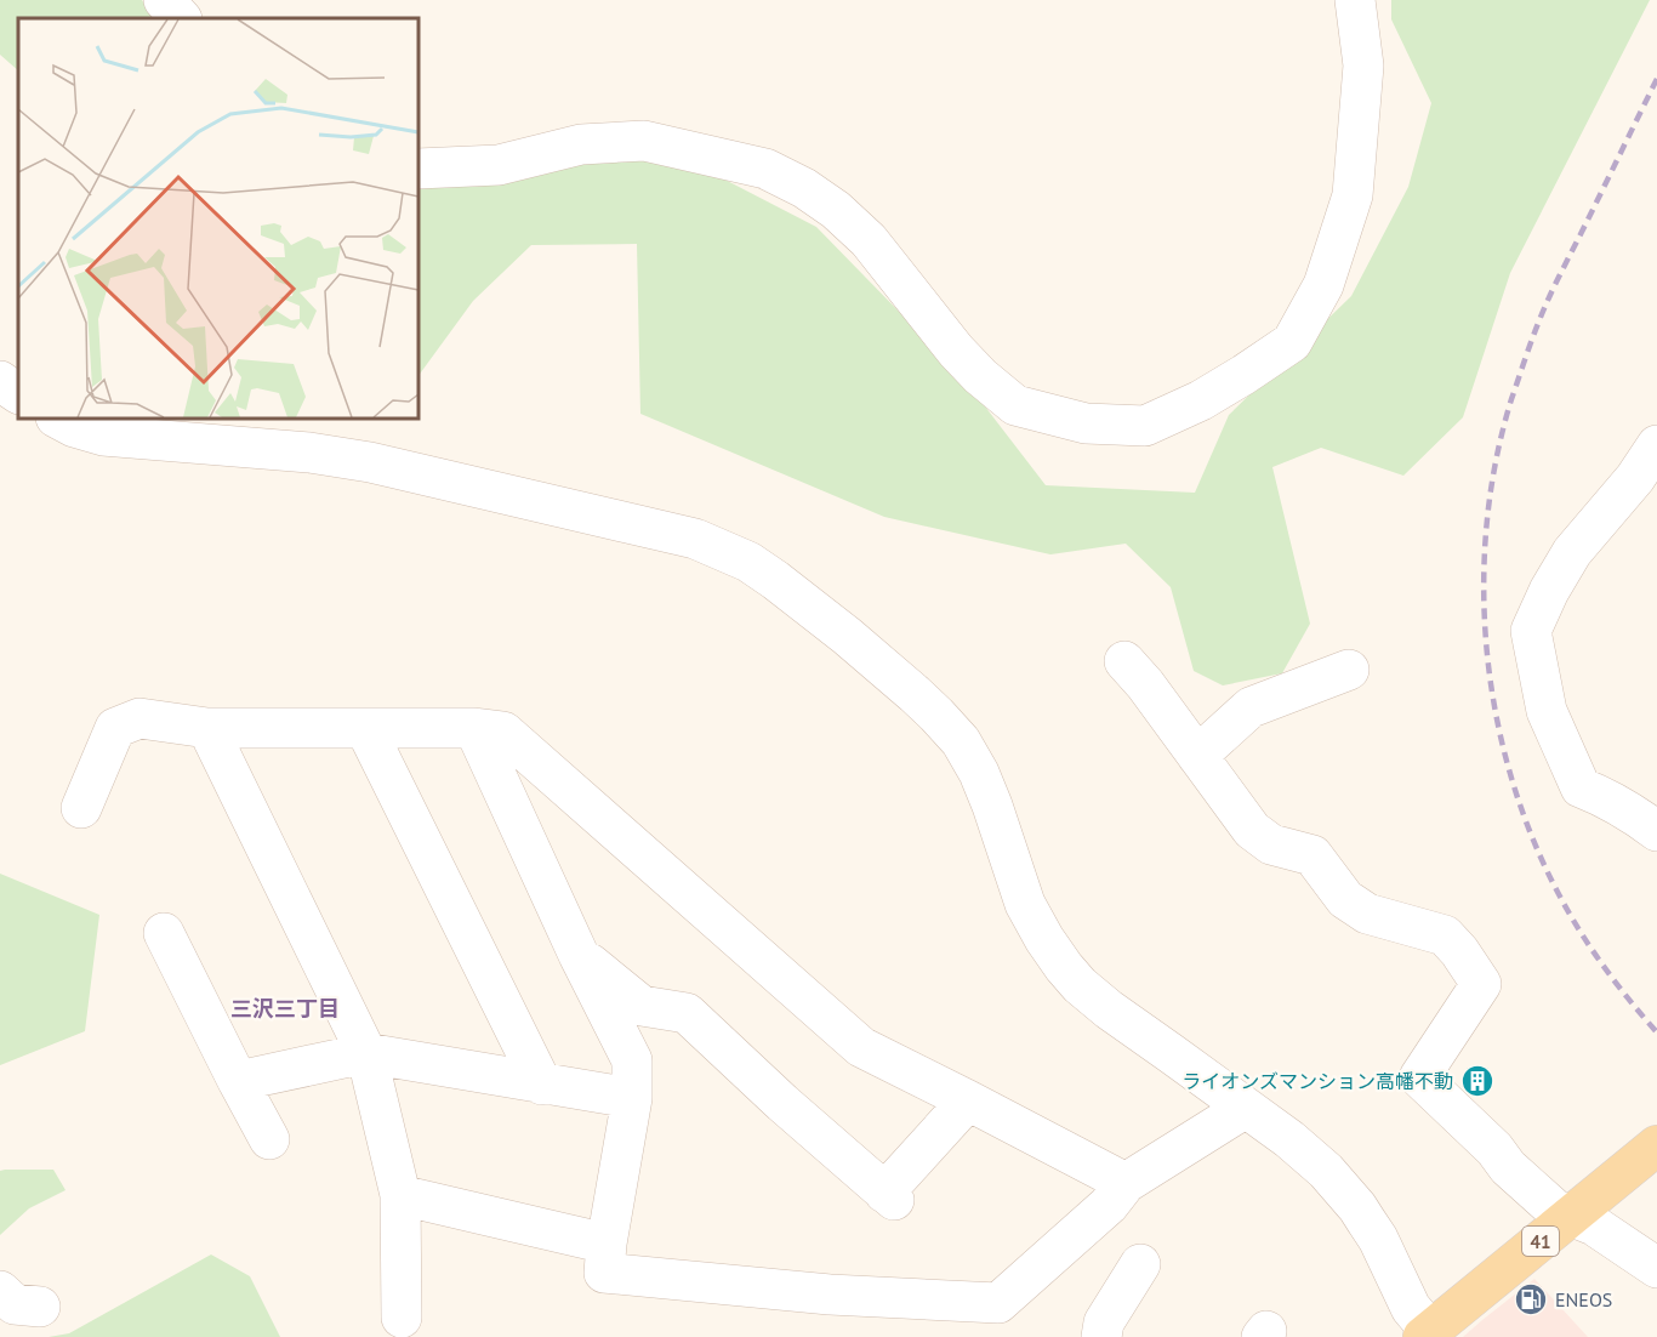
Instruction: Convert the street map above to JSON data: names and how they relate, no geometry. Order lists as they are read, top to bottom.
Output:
{
  "streets": {
    "main road": ["41"]
  },
  "districts": ["三沢三丁目"],
  "places": {
    "building": ["ライオンズマンション高幡不動"],
    "fuel station": ["ENEOS"]
  }
}
